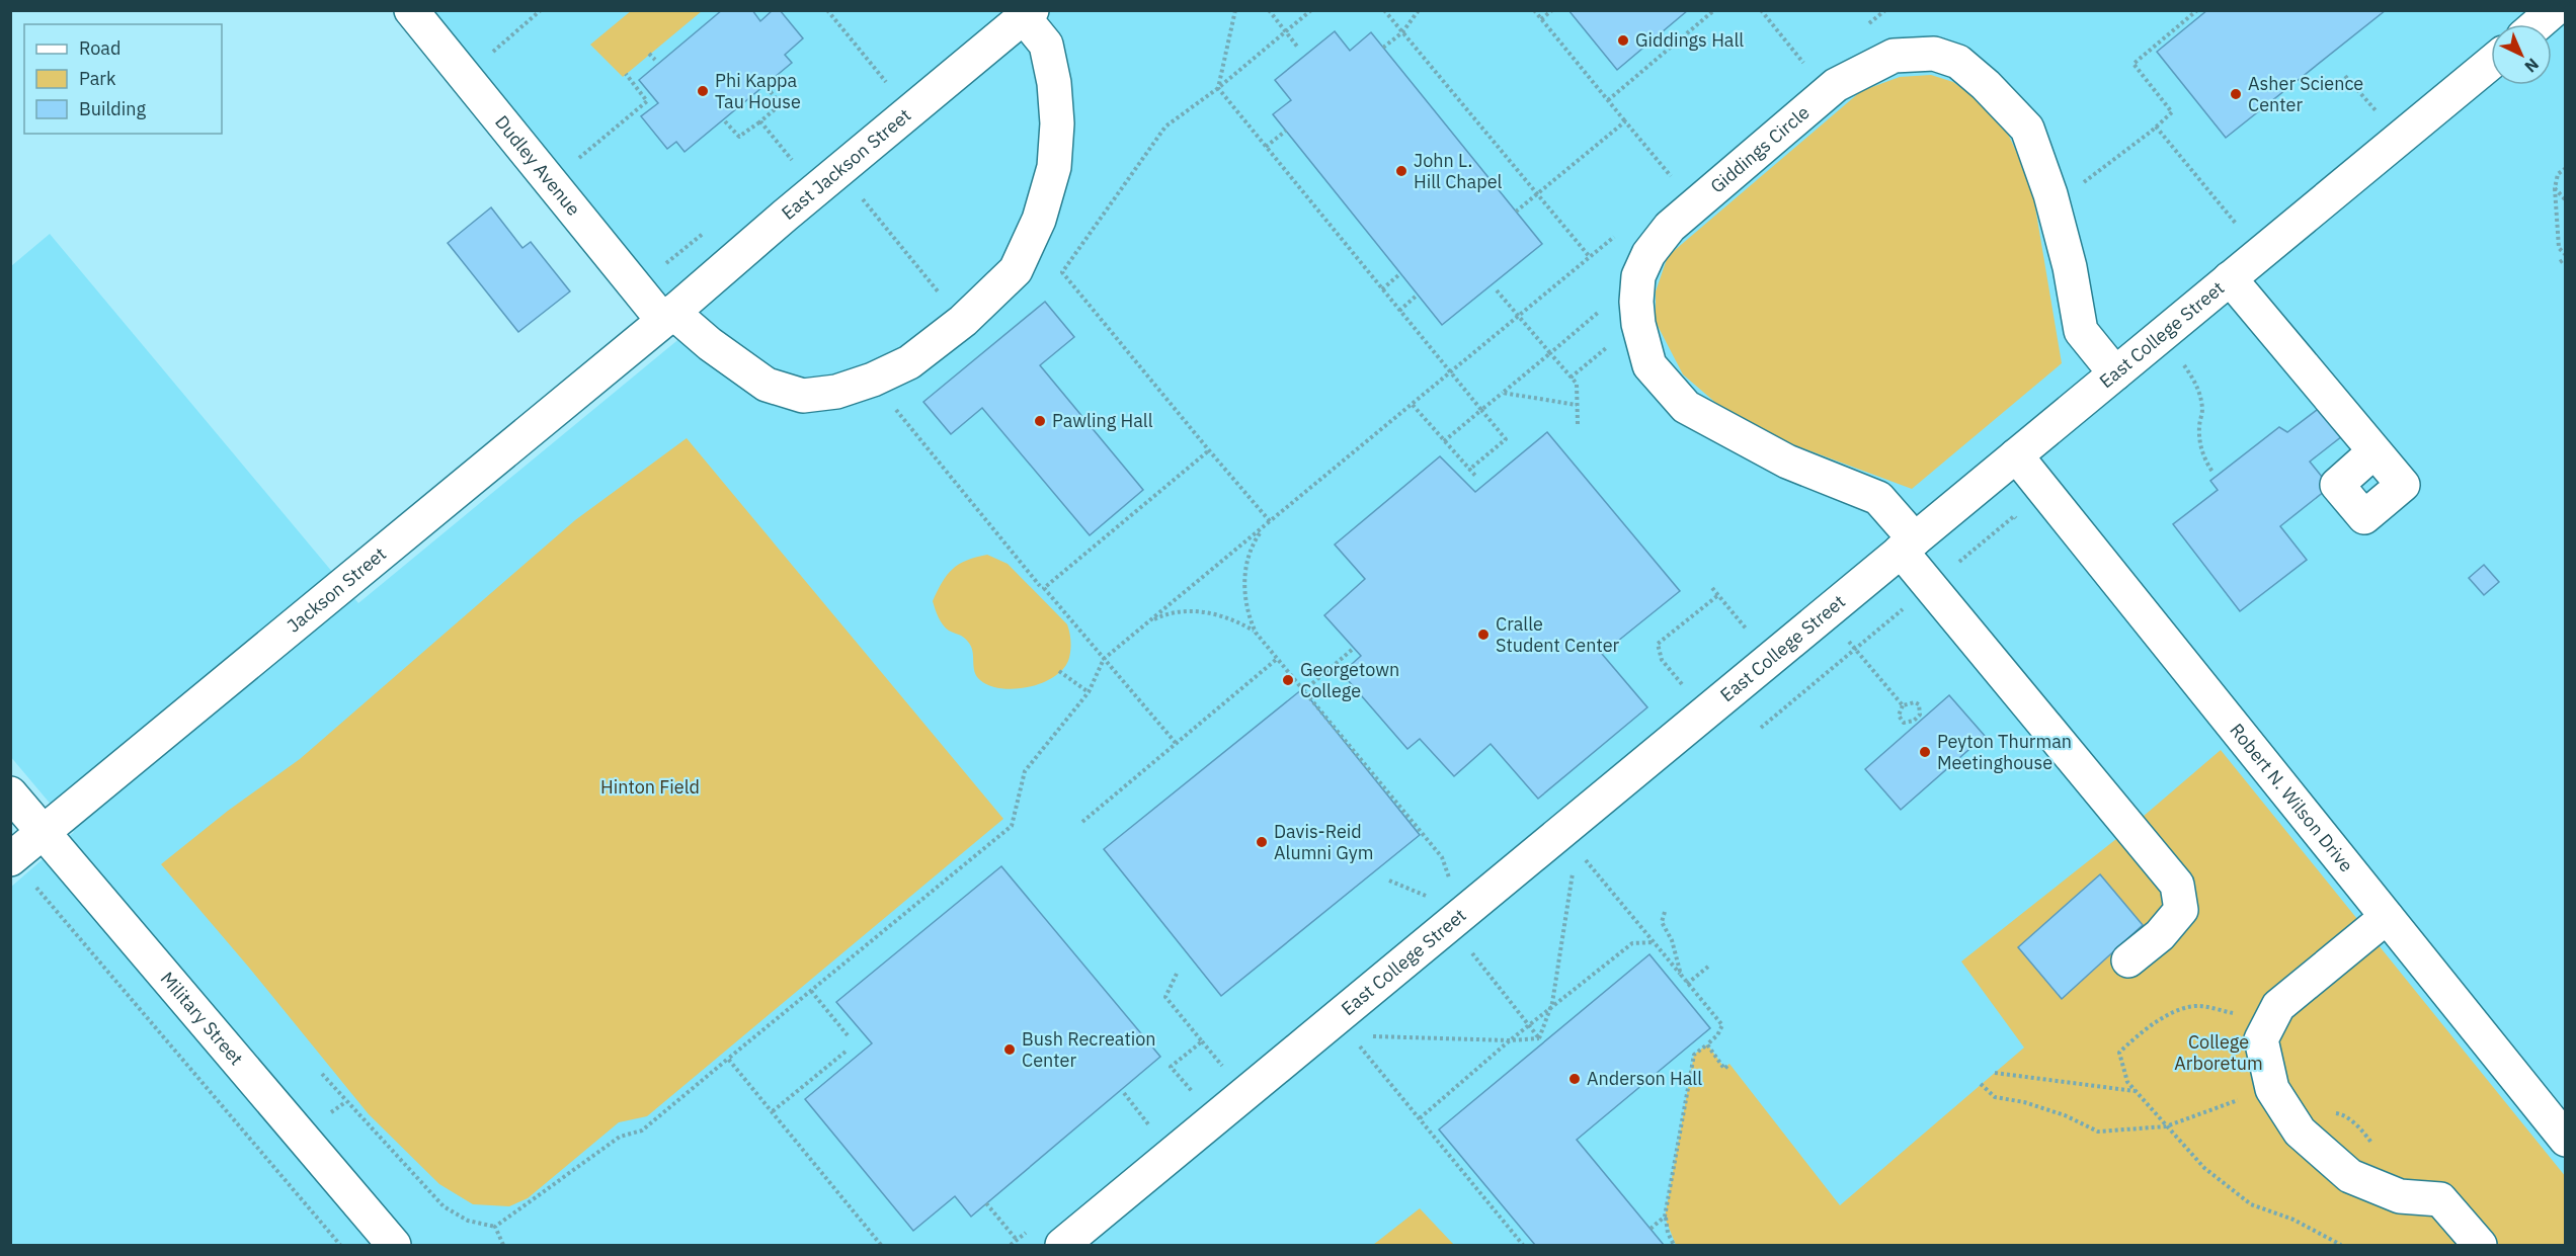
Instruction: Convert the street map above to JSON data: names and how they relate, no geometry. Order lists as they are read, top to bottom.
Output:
{
  "streets": {
    "street": [
      "Giddings Circle",
      "East Jackson Street",
      "Dudley Avenue",
      "East College Street",
      "Jackson Street",
      "Robert N. Wilson Drive",
      "Military Street"
    ]
  },
  "crossings": [
    ["Giddings Circle", "East College Street"],
    ["East Jackson Street", "Dudley Avenue"],
    ["East Jackson Street", "Jackson Street"],
    ["Dudley Avenue", "Jackson Street"],
    ["East College Street", "Robert N. Wilson Drive"],
    ["Jackson Street", "Military Street"]
  ],
  "parks": ["Hinton Field", "College Arboretum"],
  "places": [
    "Giddings Hall",
    "Phi Kappa Tau House",
    "Asher Science Center",
    "John L. Hill Chapel",
    "Pawling Hall",
    "Cralle Student Center",
    "Georgetown College",
    "Peyton Thurman Meetinghouse",
    "Davis-Reid Alumni Gym",
    "Bush Recreation Center",
    "Anderson Hall"
  ],
  "legend": ["Road", "Park", "Building"],
  "north": "bottom right"
}
